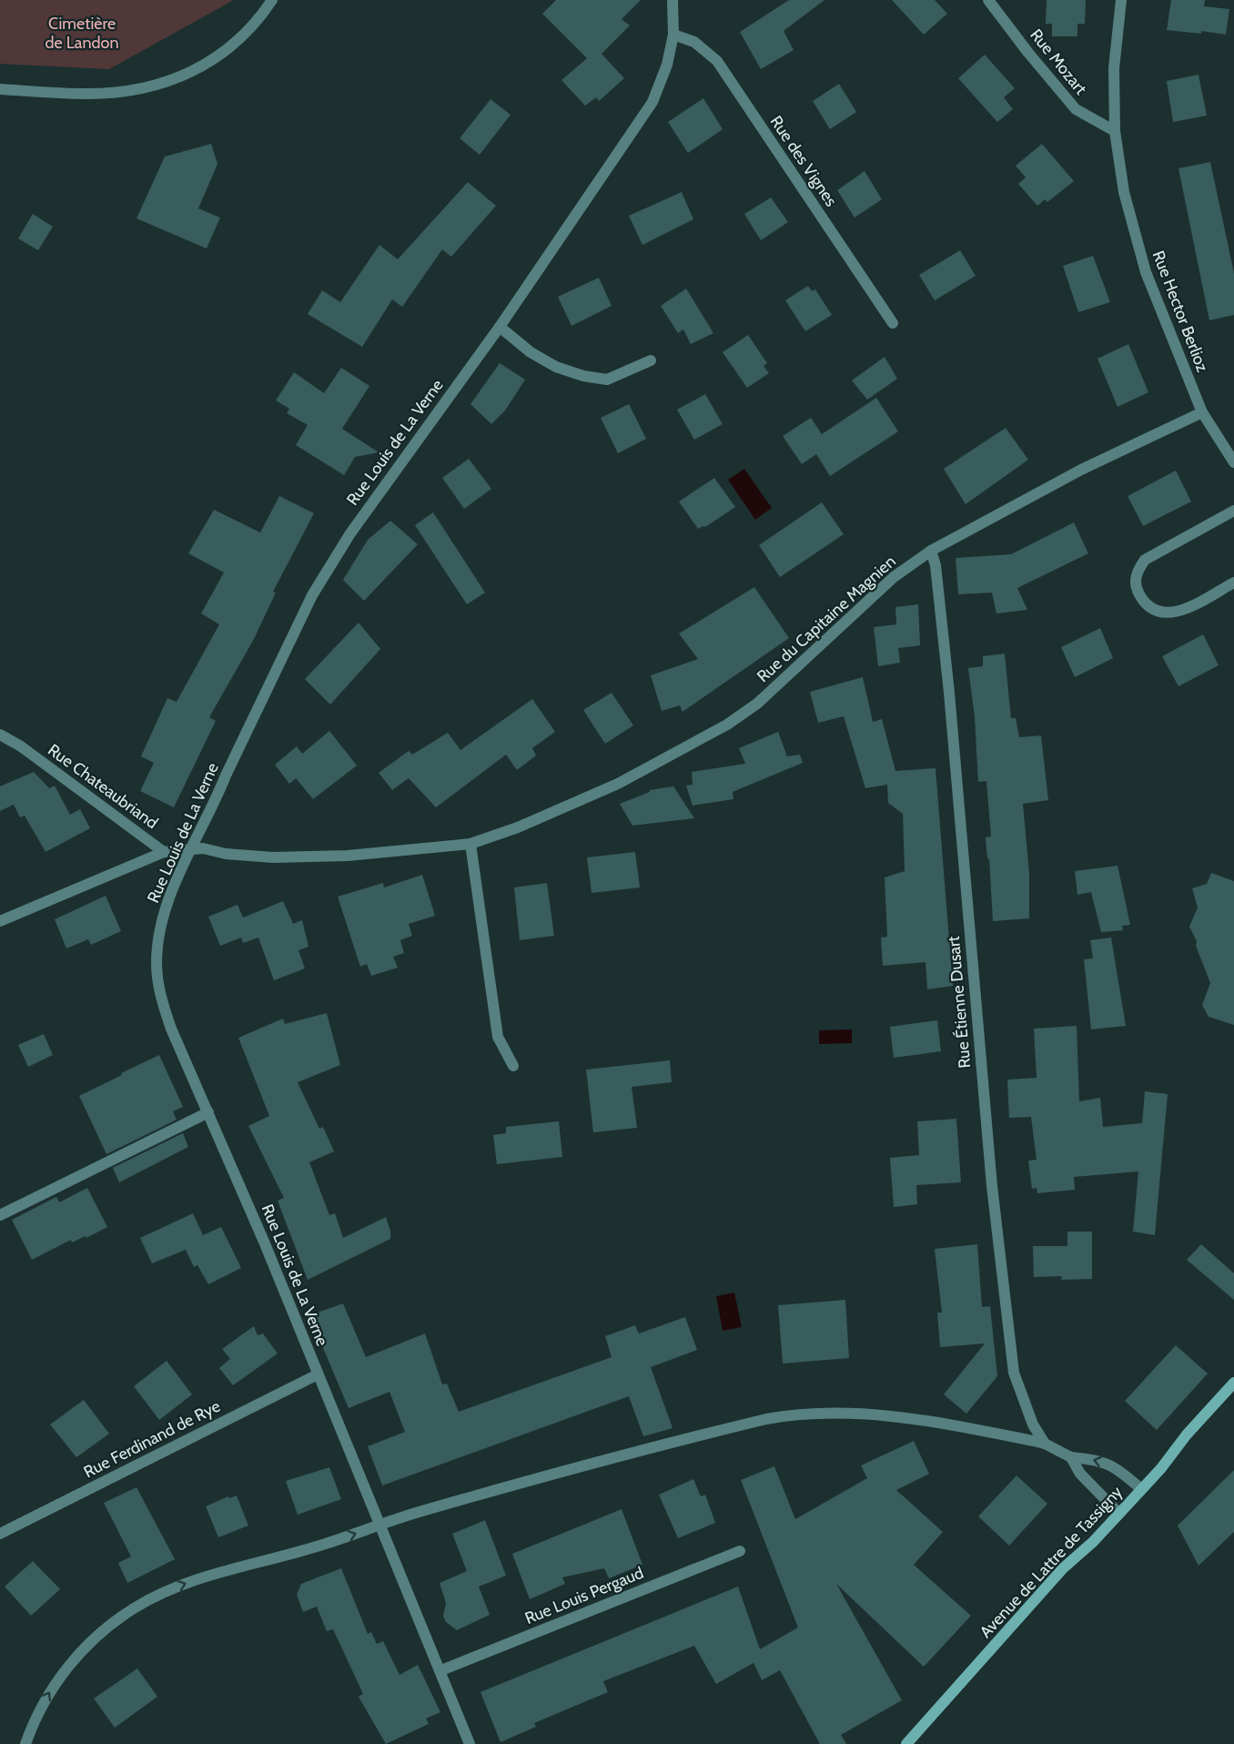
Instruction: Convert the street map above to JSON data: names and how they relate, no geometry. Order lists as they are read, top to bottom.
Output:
{
  "streets": {
    "main road": ["Avenue de Lattre de Tassigny"],
    "street": [
      "Rue Mozart",
      "Rue des Vignes",
      "Rue Hector Berlioz",
      "Rue Louis de La Verne",
      "Rue du Capitaine Magnien",
      "Rue Chateaubriand",
      "Rue Étienne Dusart",
      "Rue Ferdinand de Rye",
      "Rue Louis Pergaud"
    ]
  },
  "crossings": [
    ["Rue Mozart", "Rue Hector Berlioz"],
    ["Rue des Vignes", "Rue Louis de La Verne"],
    ["Rue Hector Berlioz", "Rue du Capitaine Magnien"],
    ["Rue Louis de La Verne", "Rue du Capitaine Magnien"],
    ["Rue Louis de La Verne", "Rue Chateaubriand"],
    ["Rue Louis de La Verne", "Rue Ferdinand de Rye"],
    ["Rue Louis de La Verne", "Rue Louis Pergaud"],
    ["Rue du Capitaine Magnien", "Rue Chateaubriand"],
    ["Rue du Capitaine Magnien", "Rue Étienne Dusart"]
  ],
  "parks": ["Cimetière de Landon"]
}
